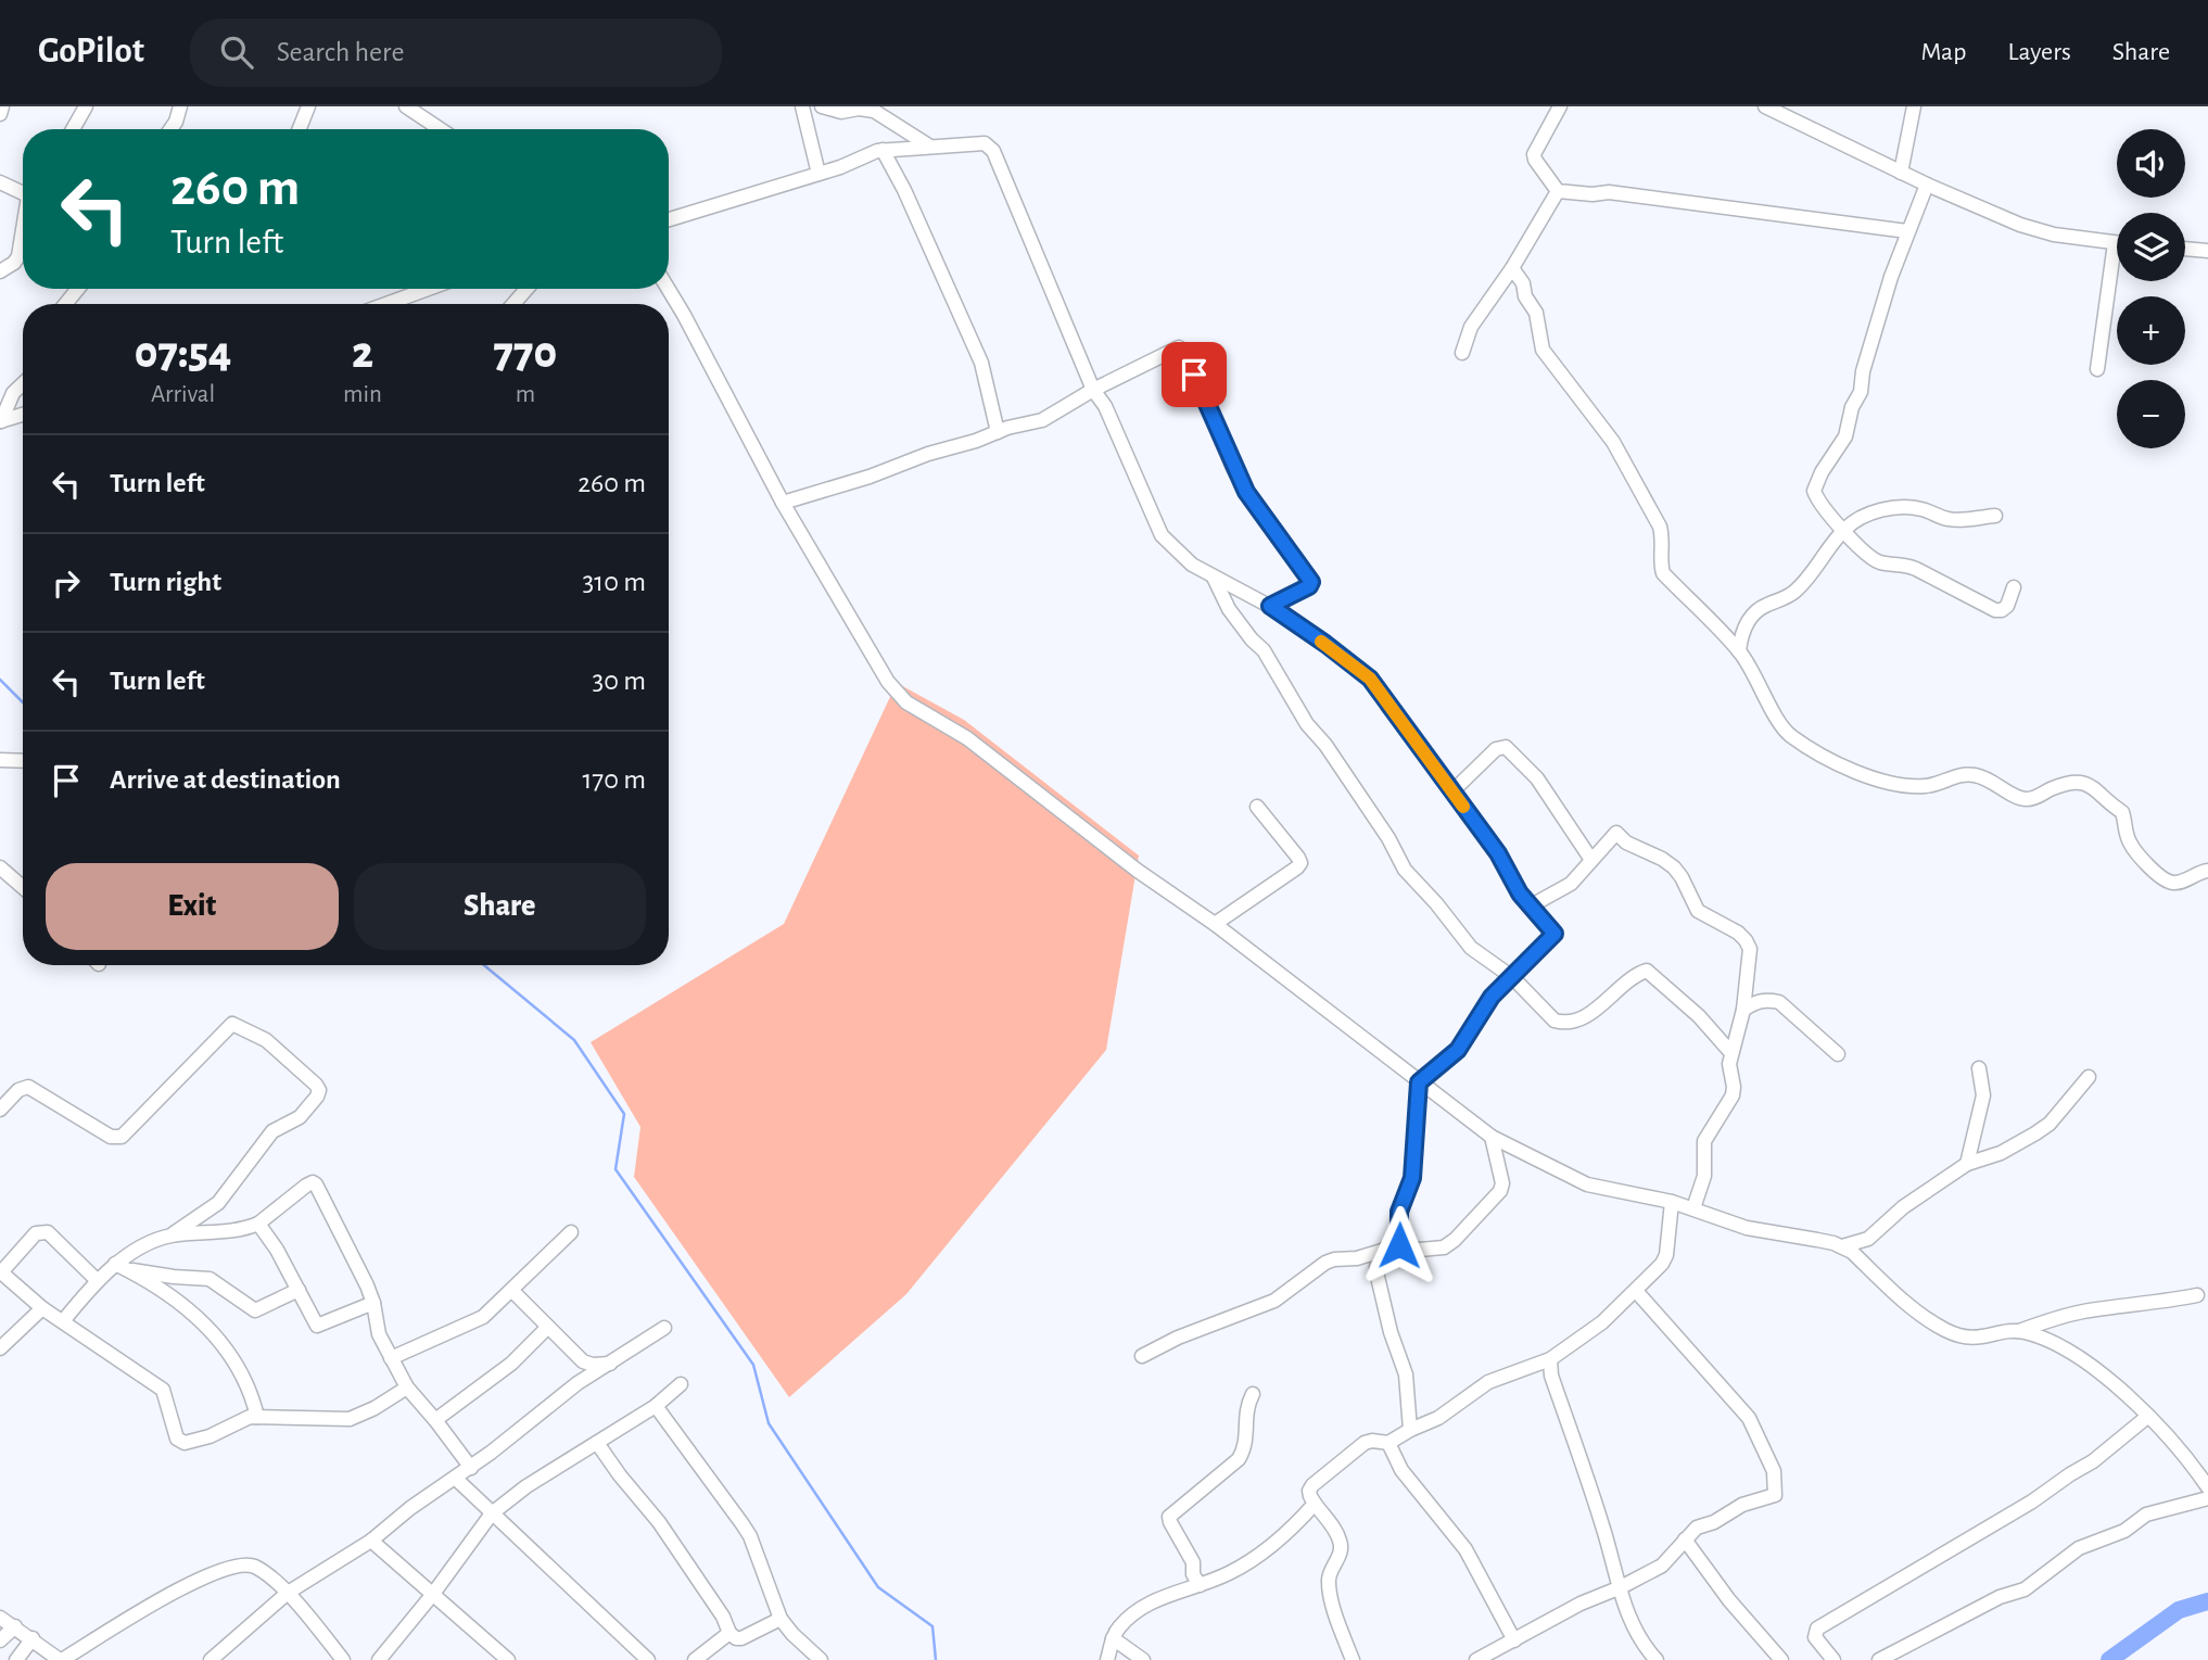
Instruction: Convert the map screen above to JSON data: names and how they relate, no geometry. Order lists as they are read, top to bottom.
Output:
{
  "page": {
    "header": "GoPilot",
    "search": "Search here",
    "nav": ["Map", "Layers", "Share"],
    "map_buttons": ["+", "−"],
    "turn": ["260 m", "Turn left"],
    "eta": [
      "07:54",
      "Arrival",
      "2",
      "min",
      "770",
      "m"
    ],
    "list": [
      {
        "name": "Turn left",
        "value": "260 m"
      },
      {
        "name": "Turn right",
        "value": "310 m"
      },
      {
        "name": "Turn left",
        "value": "30 m"
      },
      {
        "name": "Arrive at destination",
        "value": "170 m"
      }
    ],
    "buttons": ["Exit", "Share"]
  }
}
